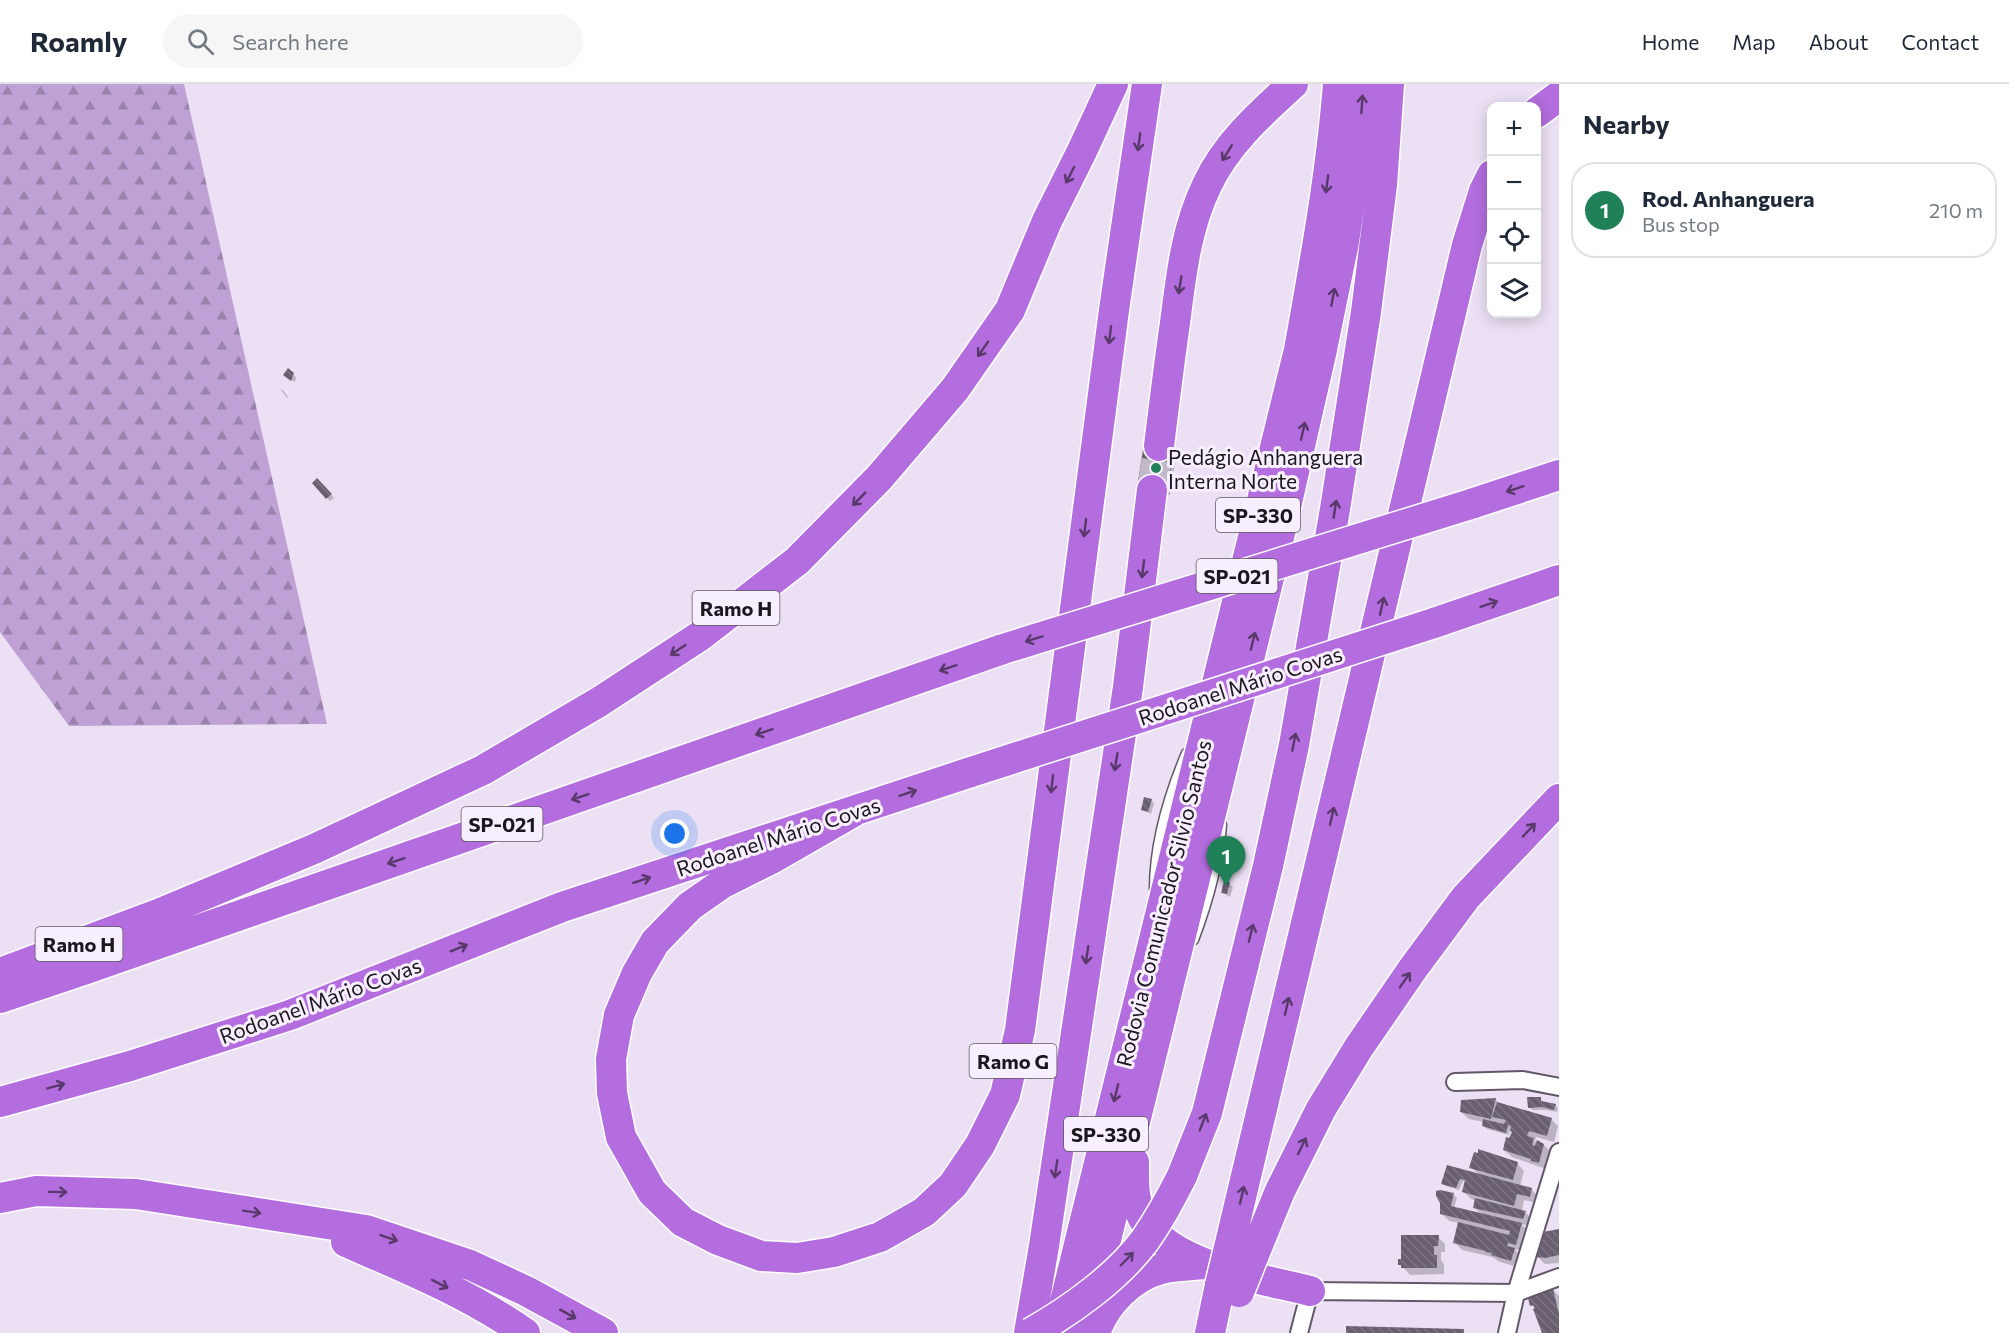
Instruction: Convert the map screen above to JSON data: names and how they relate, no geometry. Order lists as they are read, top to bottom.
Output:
{
  "streets": {
    "highway": [
      "SP-330",
      "SP-021",
      "Ramo H",
      "Rodoanel Mário Covas",
      "Rodovia Comunicador Silvio Santos",
      "Ramo G"
    ]
  },
  "crossings": [
    ["Rodoanel Mário Covas", "Ramo G"]
  ],
  "places": ["Pedágio Anhanguera Interna Norte"],
  "page": {
    "header": "Roamly",
    "search": "Search here",
    "nav": [
      "Home",
      "Map",
      "About",
      "Contact"
    ],
    "heading": "Nearby",
    "map_buttons": ["+", "−"],
    "list": [
      {
        "mark": "1",
        "name": "Rod. Anhanguera",
        "note": "Bus stop",
        "value": "210 m"
      }
    ],
    "pins": "1"
  }
}
